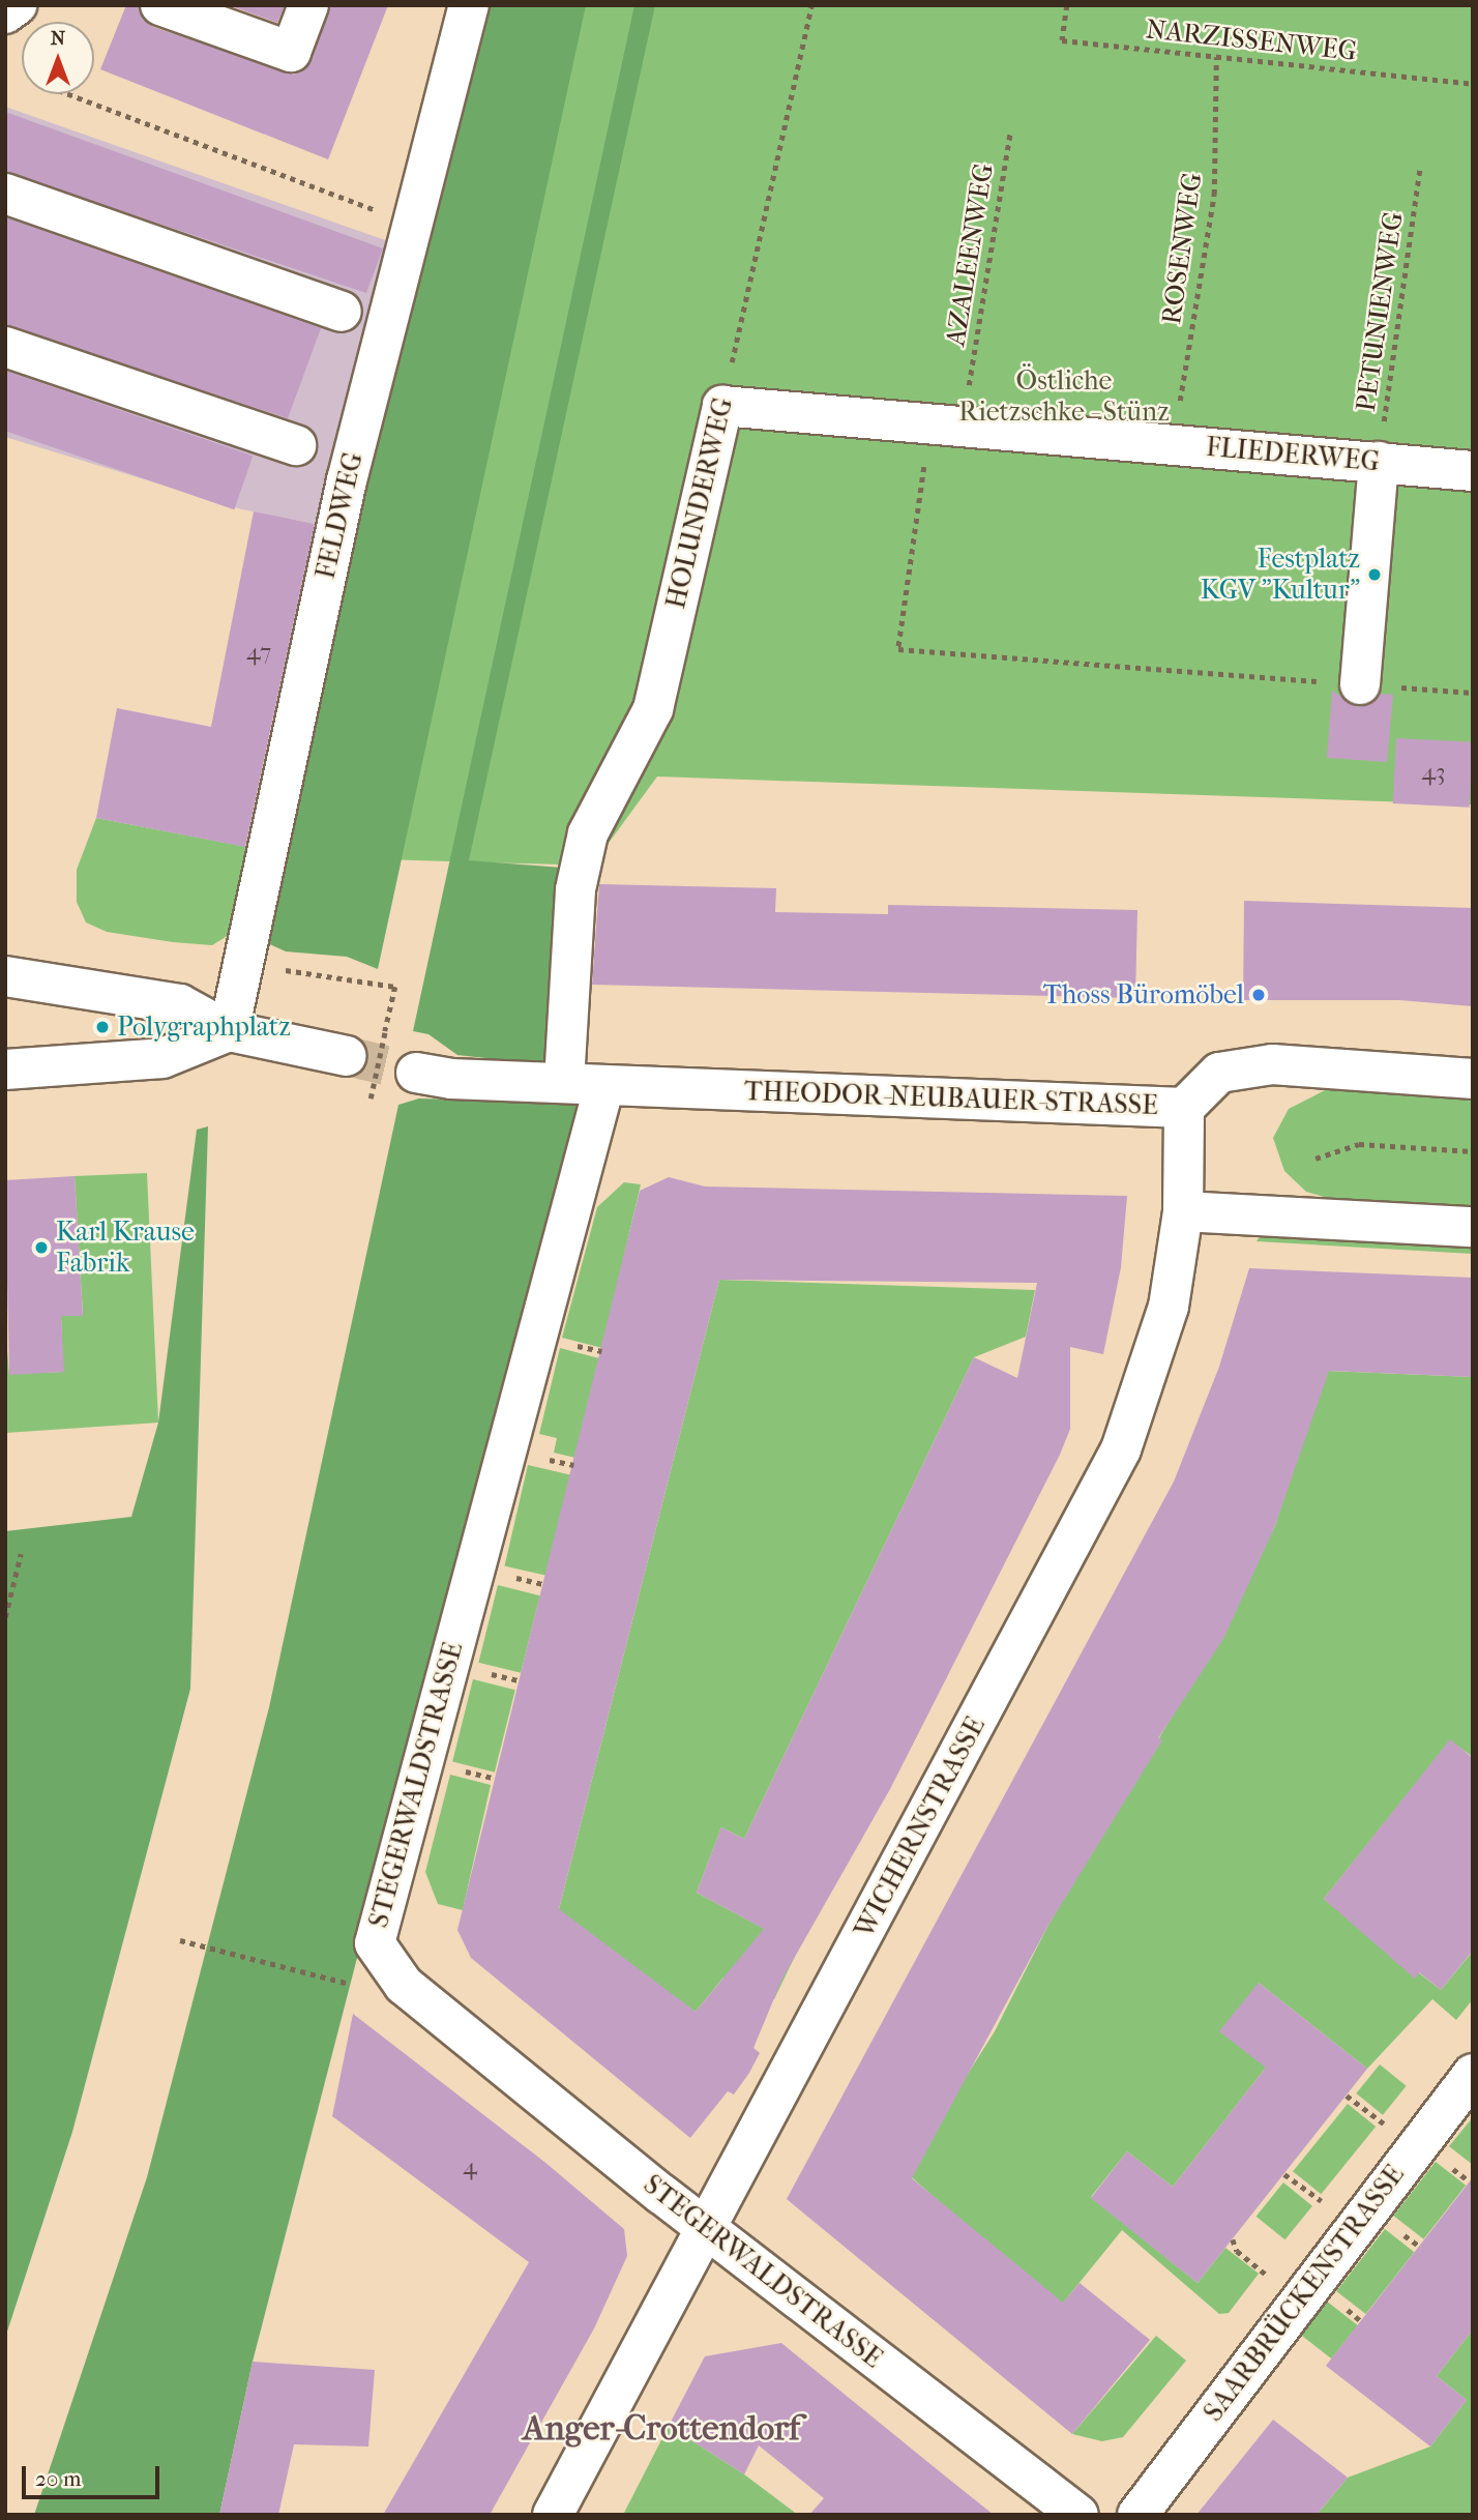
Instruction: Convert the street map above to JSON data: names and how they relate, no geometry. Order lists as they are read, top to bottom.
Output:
{
  "streets": {
    "street": [
      "FLIEDERWEG",
      "HOLUNDERWEG",
      "FELDWEG",
      "THEODOR-NEUBAUER-STRASSE",
      "STEGERWALDSTRASSE",
      "WICHERNSTRASSE",
      "SAARBRÜCKENSTRASSE"
    ],
    "path": [
      "NARZISSENWEG",
      "ROSENWEG",
      "AZALEENWEG",
      "PETUNIENWEG"
    ]
  },
  "crossings": [
    ["NARZISSENWEG", "ROSENWEG"],
    ["ROSENWEG", "FLIEDERWEG"],
    ["AZALEENWEG", "FLIEDERWEG"],
    ["PETUNIENWEG", "FLIEDERWEG"],
    ["FLIEDERWEG", "HOLUNDERWEG"],
    ["HOLUNDERWEG", "THEODOR-NEUBAUER-STRASSE"],
    ["THEODOR-NEUBAUER-STRASSE", "STEGERWALDSTRASSE"],
    ["THEODOR-NEUBAUER-STRASSE", "WICHERNSTRASSE"],
    ["STEGERWALDSTRASSE", "WICHERNSTRASSE"]
  ],
  "districts": ["Anger-Crottendorf"],
  "parks": ["Östliche Rietzschke - Stünz"],
  "places": [
    "Festplatz KGV \"Kultur\"",
    "Thoss Büromöbel",
    "Polygraphplatz",
    "Karl Krause Fabrik"
  ],
  "house_numbers": ["47", "43", "4"],
  "scale_bar": "20 m",
  "north": "top"
}
